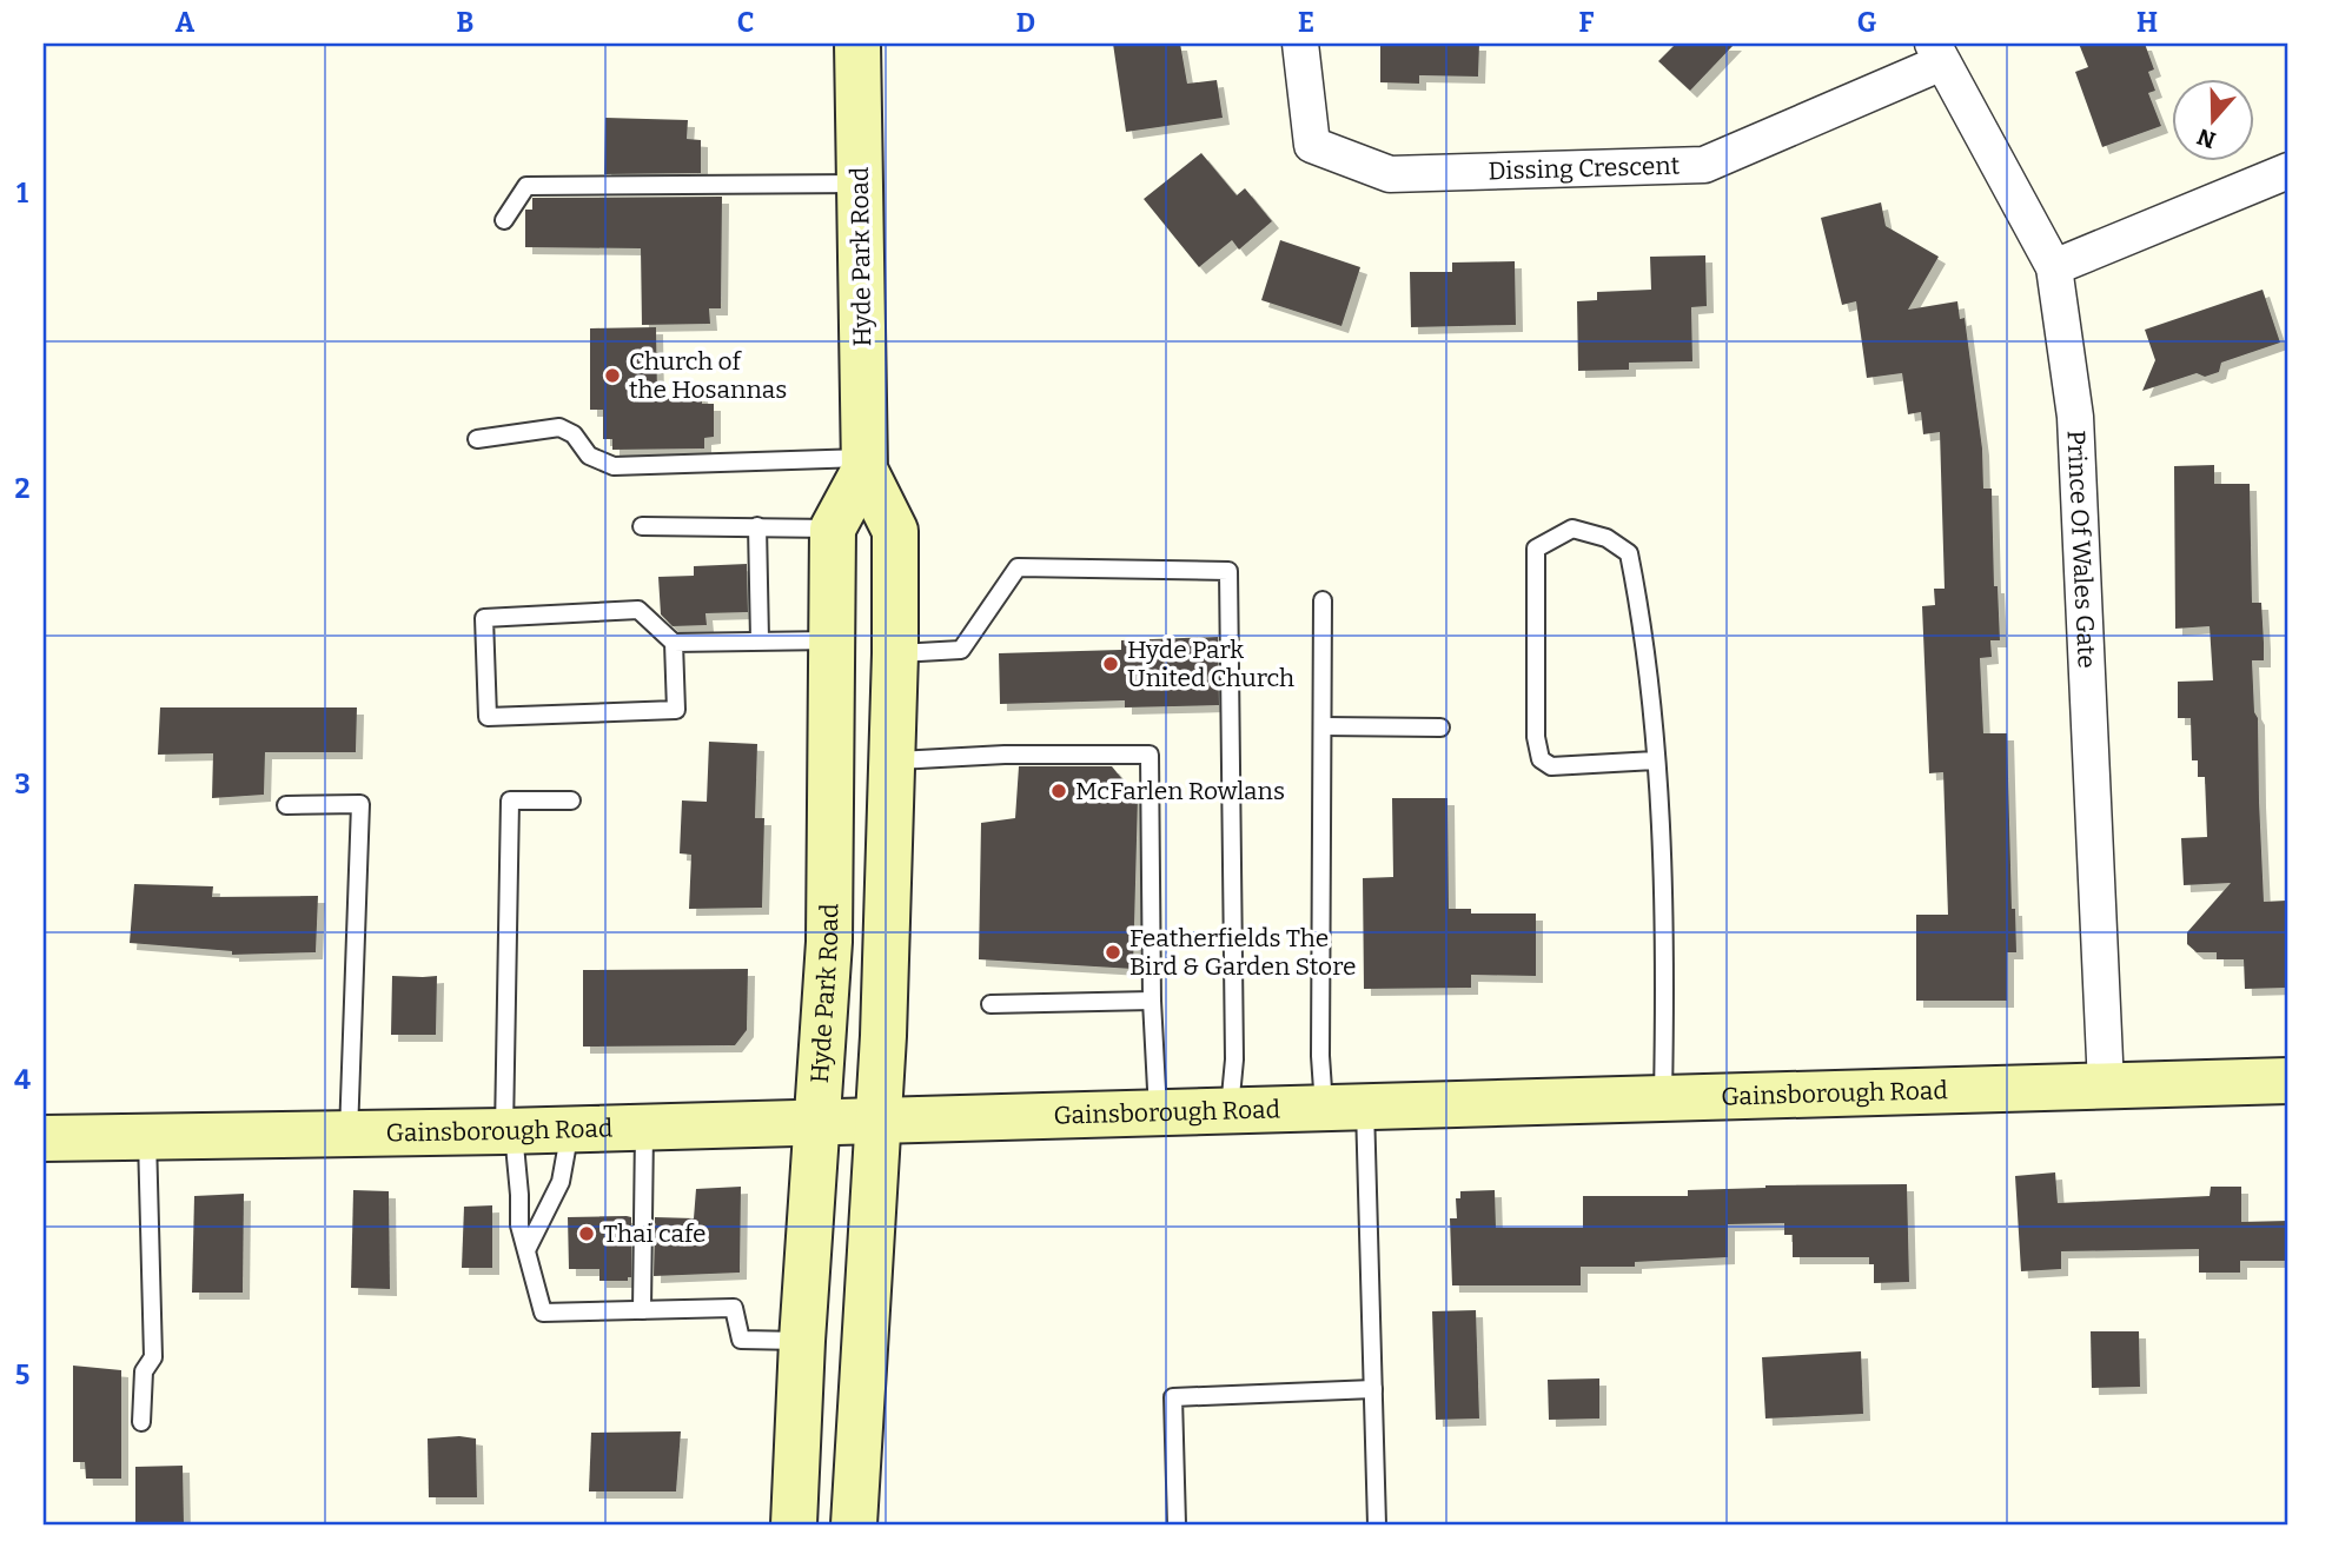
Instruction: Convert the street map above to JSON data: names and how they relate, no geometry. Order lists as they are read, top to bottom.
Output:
{
  "streets": {
    "main road": ["Hyde Park Road", "Gainsborough Road"],
    "street": ["Dissing Crescent", "Prince Of Wales Gate"]
  },
  "crossings": [
    ["Dissing Crescent", "Prince Of Wales Gate"],
    ["Hyde Park Road", "Gainsborough Road"],
    ["Prince Of Wales Gate", "Gainsborough Road"]
  ],
  "places": [
    "Church of the Hosannas",
    "Hyde Park United Church",
    "McFarlen Rowlans",
    "Featherfields The Bird & Garden Store",
    "Thai cafe"
  ],
  "north": "bottom",
  "grid": {
    "columns": [
      "A",
      "B",
      "C",
      "D",
      "E",
      "F",
      "G",
      "H"
    ],
    "rows": [
      "1",
      "2",
      "3",
      "4",
      "5"
    ]
  }
}
